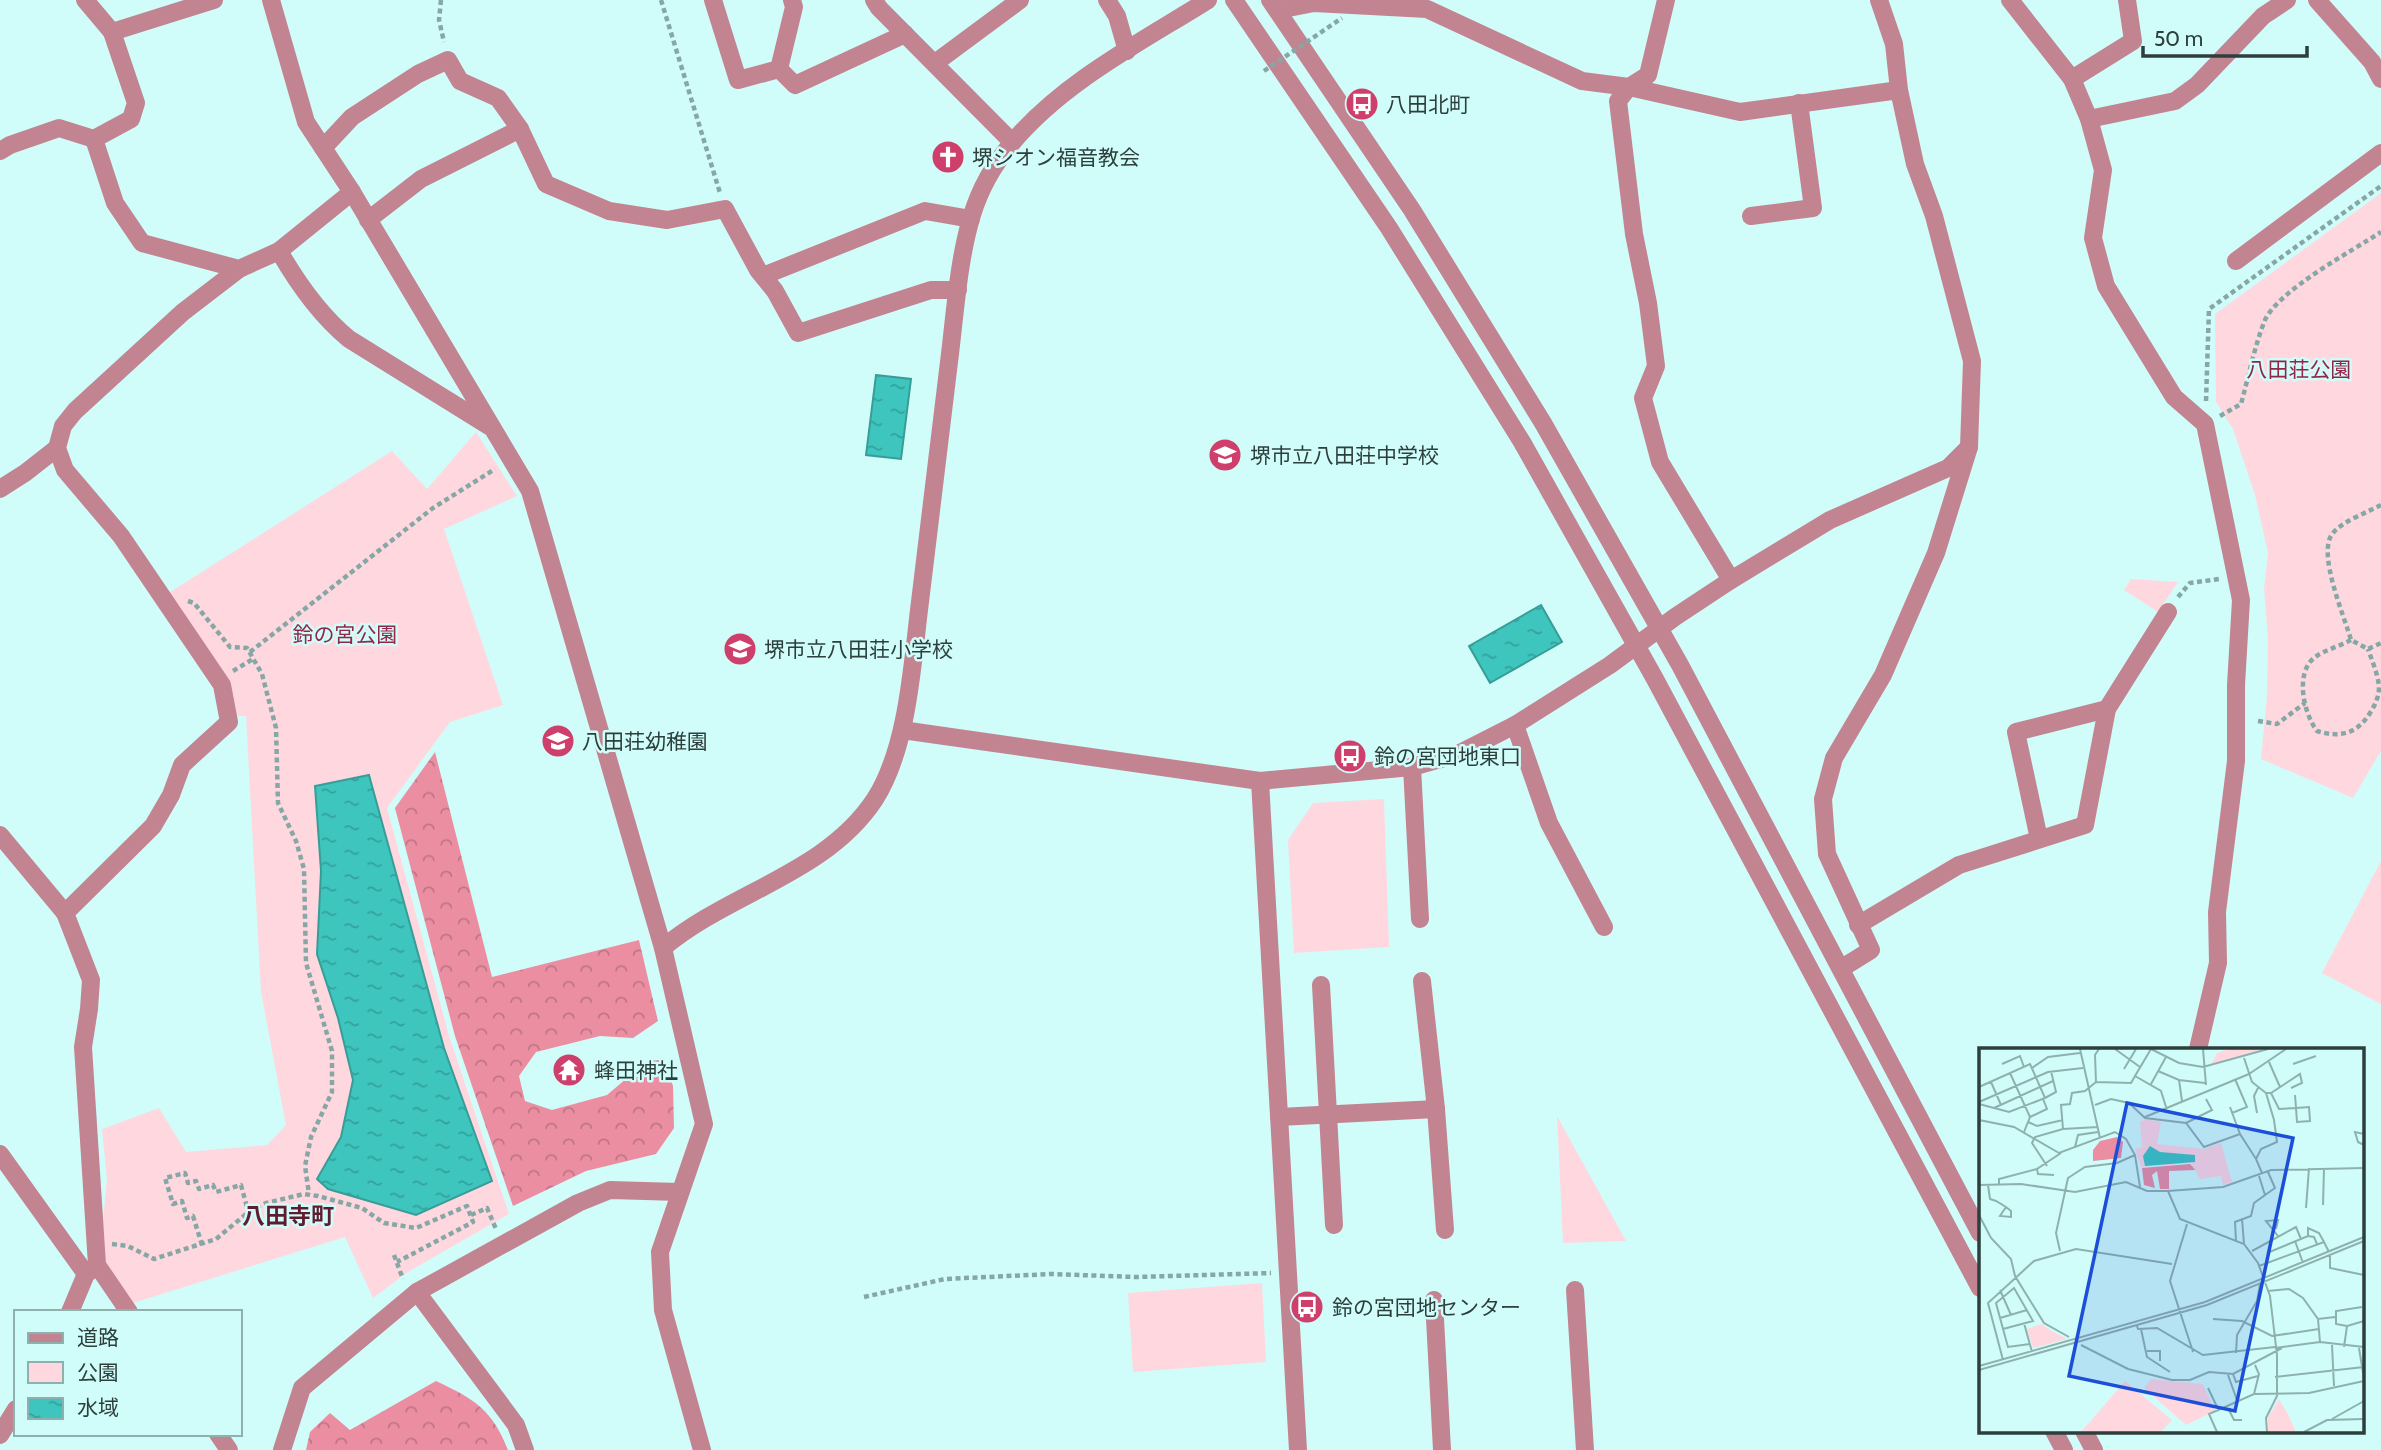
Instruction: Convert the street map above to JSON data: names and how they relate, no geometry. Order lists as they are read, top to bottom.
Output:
{
  "districts": ["八田寺町"],
  "parks": ["八田荘公園", "鈴の宮公園"],
  "places": {
    "bus stop": ["八田北町", "鈴の宮団地東口", "鈴の宮団地センター"],
    "church": ["堺シオン福音教会"],
    "school or university": ["堺市立八田荘中学校", "堺市立八田荘小学校", "八田荘幼稚園"],
    "temple": ["蜂田神社"]
  },
  "legend": ["道路", "公園", "水域"],
  "scale_bar": "50 m"
}
